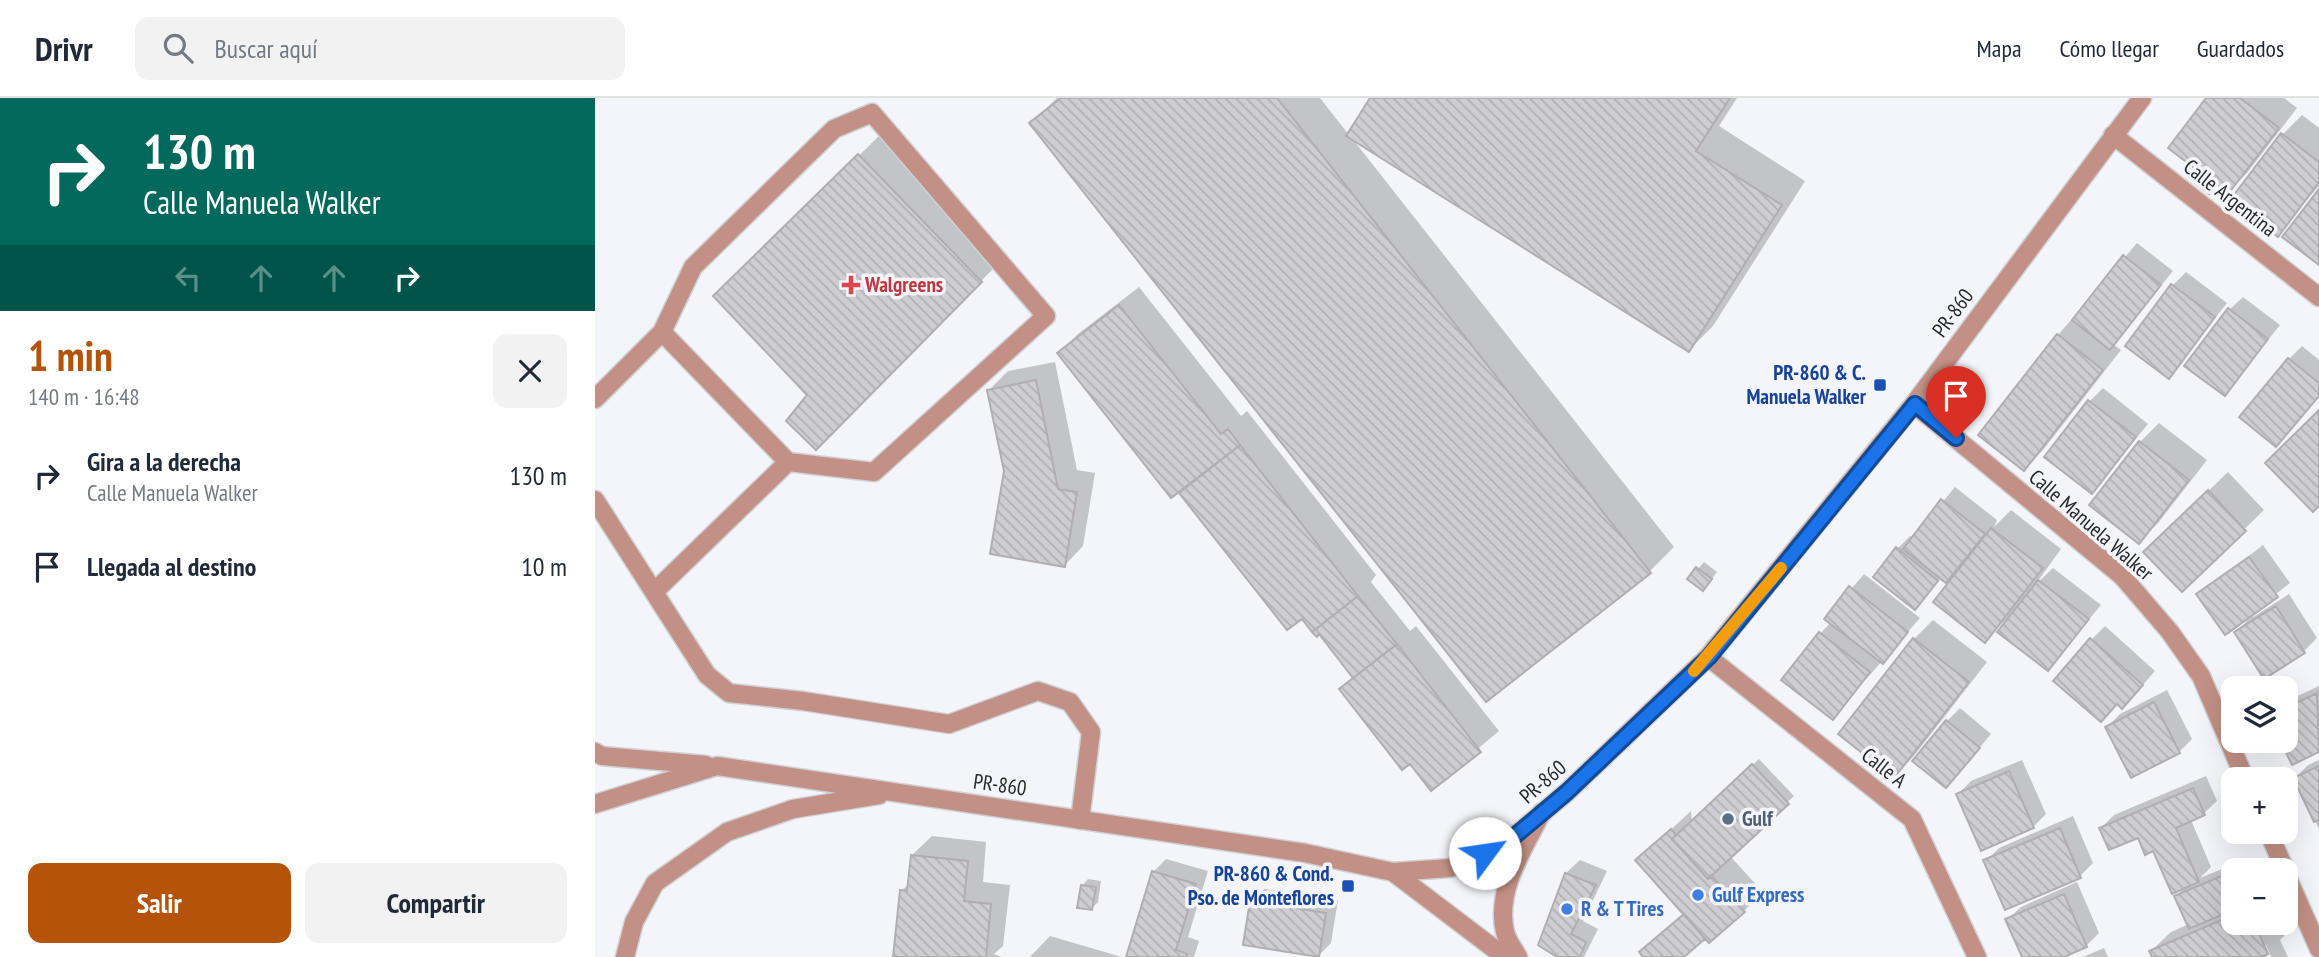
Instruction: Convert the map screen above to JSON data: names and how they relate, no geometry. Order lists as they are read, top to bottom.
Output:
{
  "streets": {
    "street": [
      "Calle Argentina",
      "PR-860",
      "Calle Manuela Walker",
      "Calle A"
    ]
  },
  "crossings": [
    ["Calle Argentina", "PR-860"],
    ["PR-860", "Calle Manuela Walker"],
    ["PR-860", "Calle A"]
  ],
  "places": {
    "health": ["Walgreens"],
    "transit": ["PR-860 & C. Manuela Walker", "PR-860 & Cond. Pso. de Monteflores"],
    "other": ["Gulf", "Gulf Express", "R & T Tires"]
  },
  "page": {
    "header": "Drivr",
    "search": "Buscar aquí",
    "nav": ["Mapa", "Cómo llegar", "Guardados"],
    "turn": ["130 m", "Calle Manuela Walker"],
    "heading": ["1 min", "140 m · 16:48"],
    "list": [
      {
        "name": "Gira a la derecha",
        "note": "Calle Manuela Walker",
        "value": "130 m"
      },
      {
        "name": "Llegada al destino",
        "value": "10 m"
      }
    ],
    "map_buttons": ["+", "−"],
    "buttons": ["Salir", "Compartir"]
  }
}
